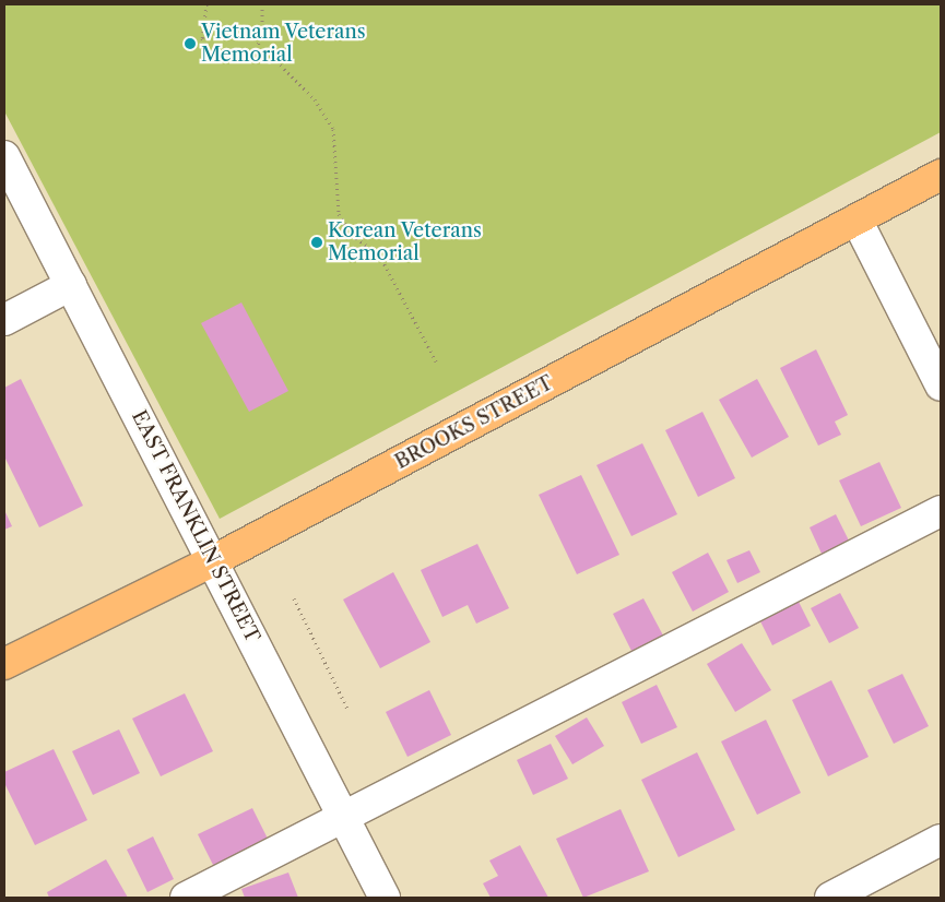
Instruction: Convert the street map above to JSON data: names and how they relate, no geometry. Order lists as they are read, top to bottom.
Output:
{
  "streets": {
    "highway": ["BROOKS STREET"],
    "street": ["EAST FRANKLIN STREET"]
  },
  "crossings": [
    ["BROOKS STREET", "EAST FRANKLIN STREET"]
  ],
  "places": ["Vietnam Veterans Memorial", "Korean Veterans Memorial"]
}
